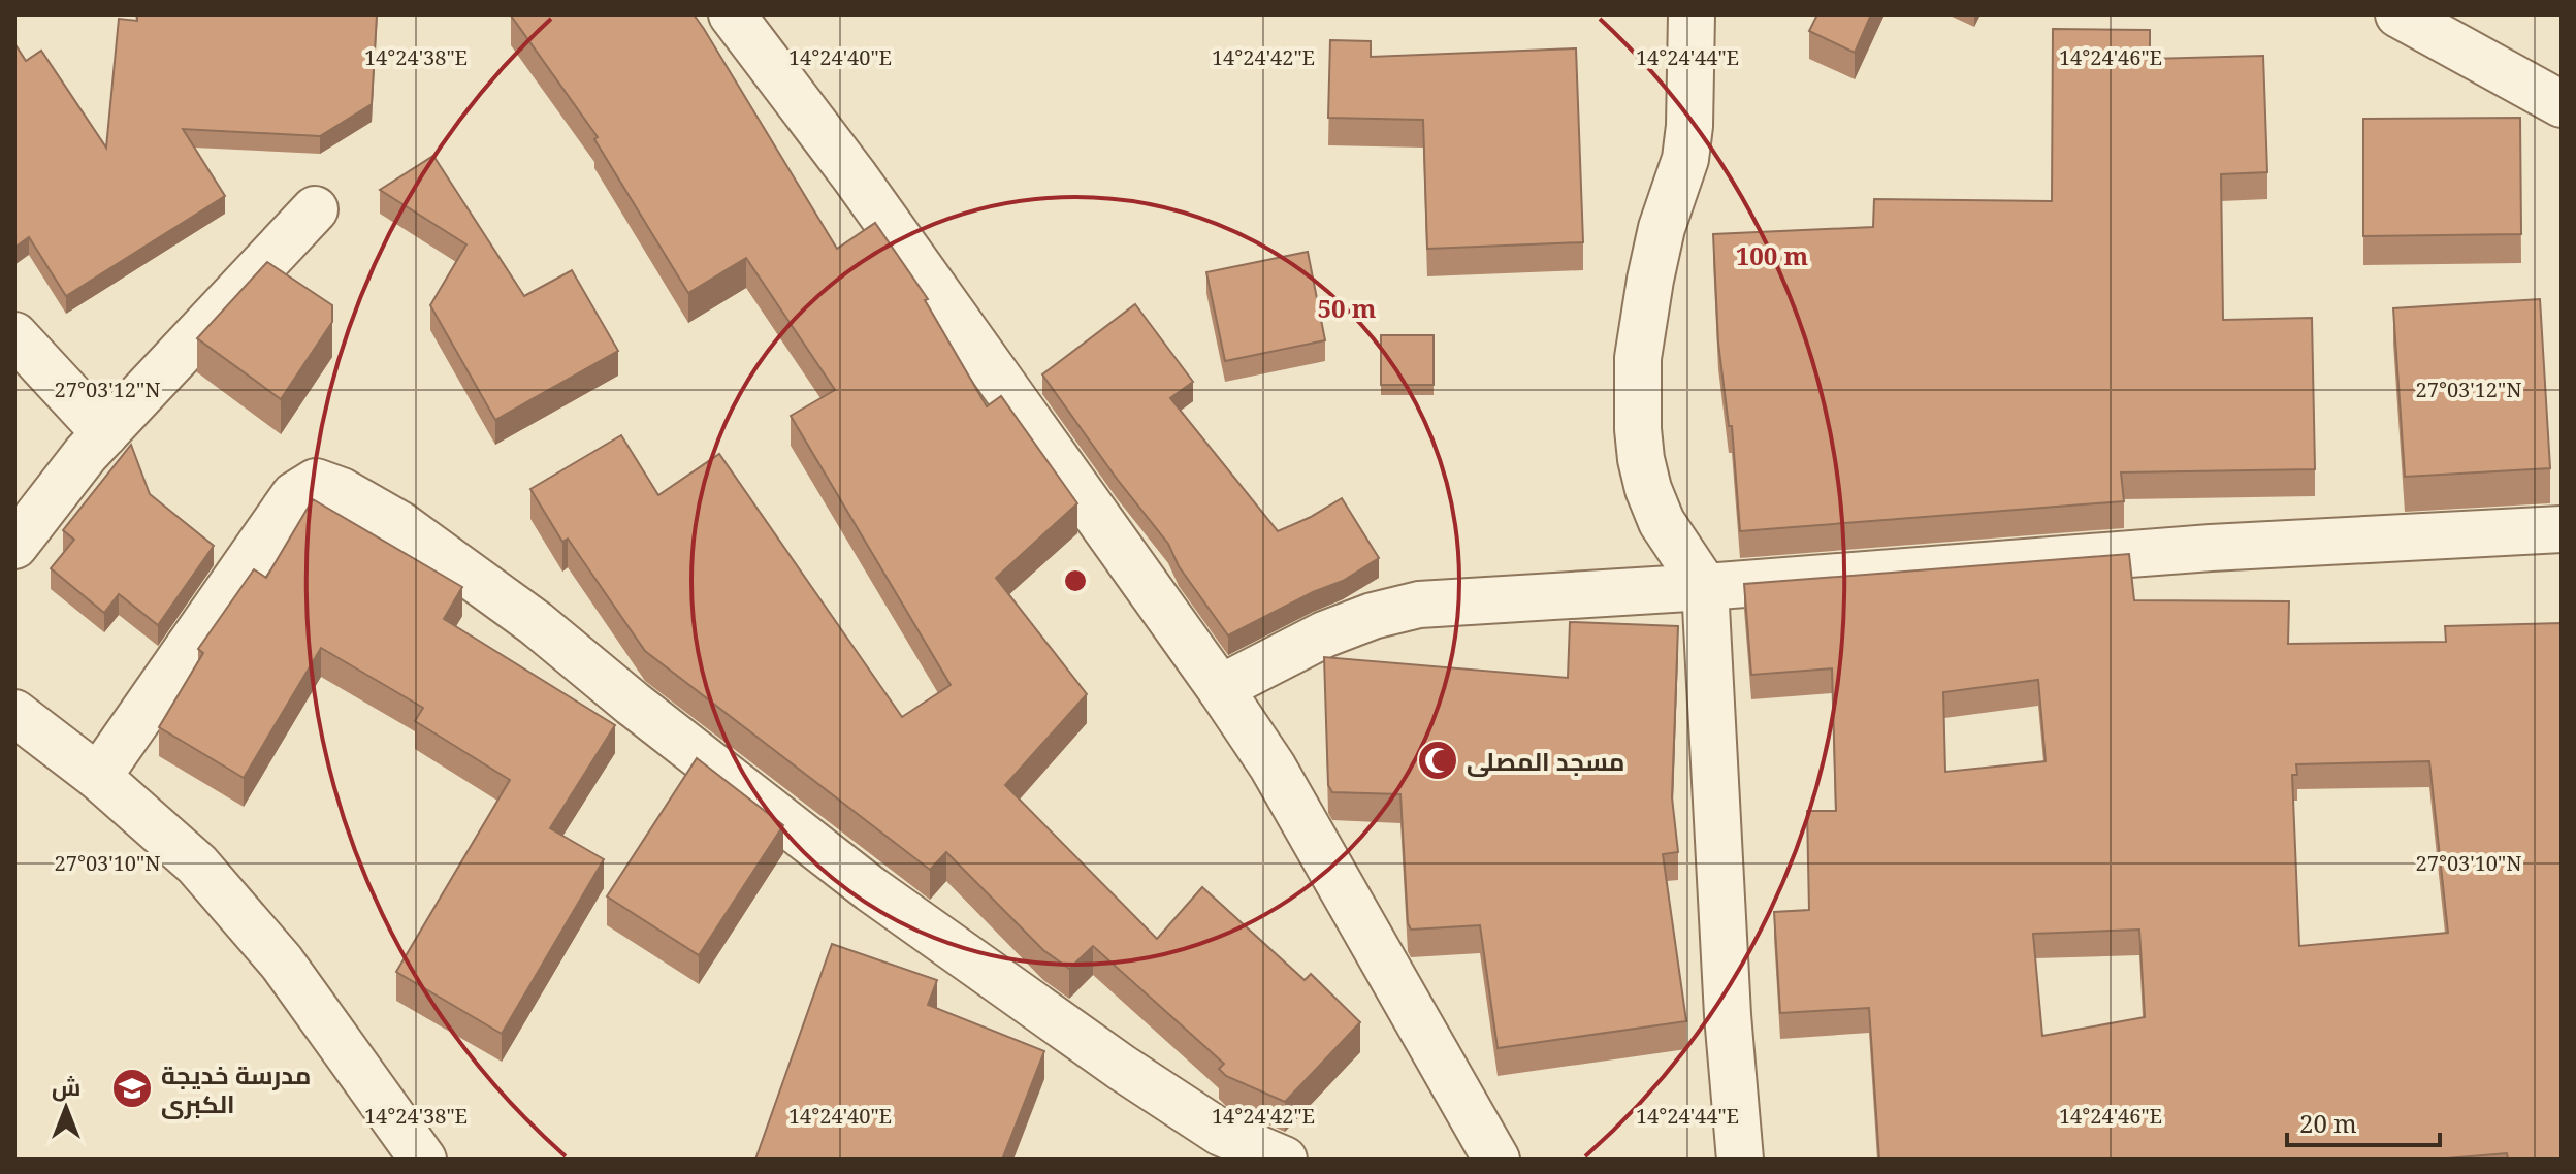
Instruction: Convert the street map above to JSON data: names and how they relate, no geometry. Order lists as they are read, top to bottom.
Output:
{
  "places": {
    "mosque": ["مسجد المصلى"],
    "school or university": ["مدرسة خديجة الكبرى"]
  },
  "scale_bar": "20 m",
  "north": "top",
  "coordinates": [
    "14°24'38\"E",
    "14°24'40\"E",
    "14°24'42\"E",
    "14°24'44\"E",
    "14°24'46\"E",
    "27°03'12\"N",
    "27°03'10\"N"
  ],
  "rings": ["100 m", "50 m"]
}
